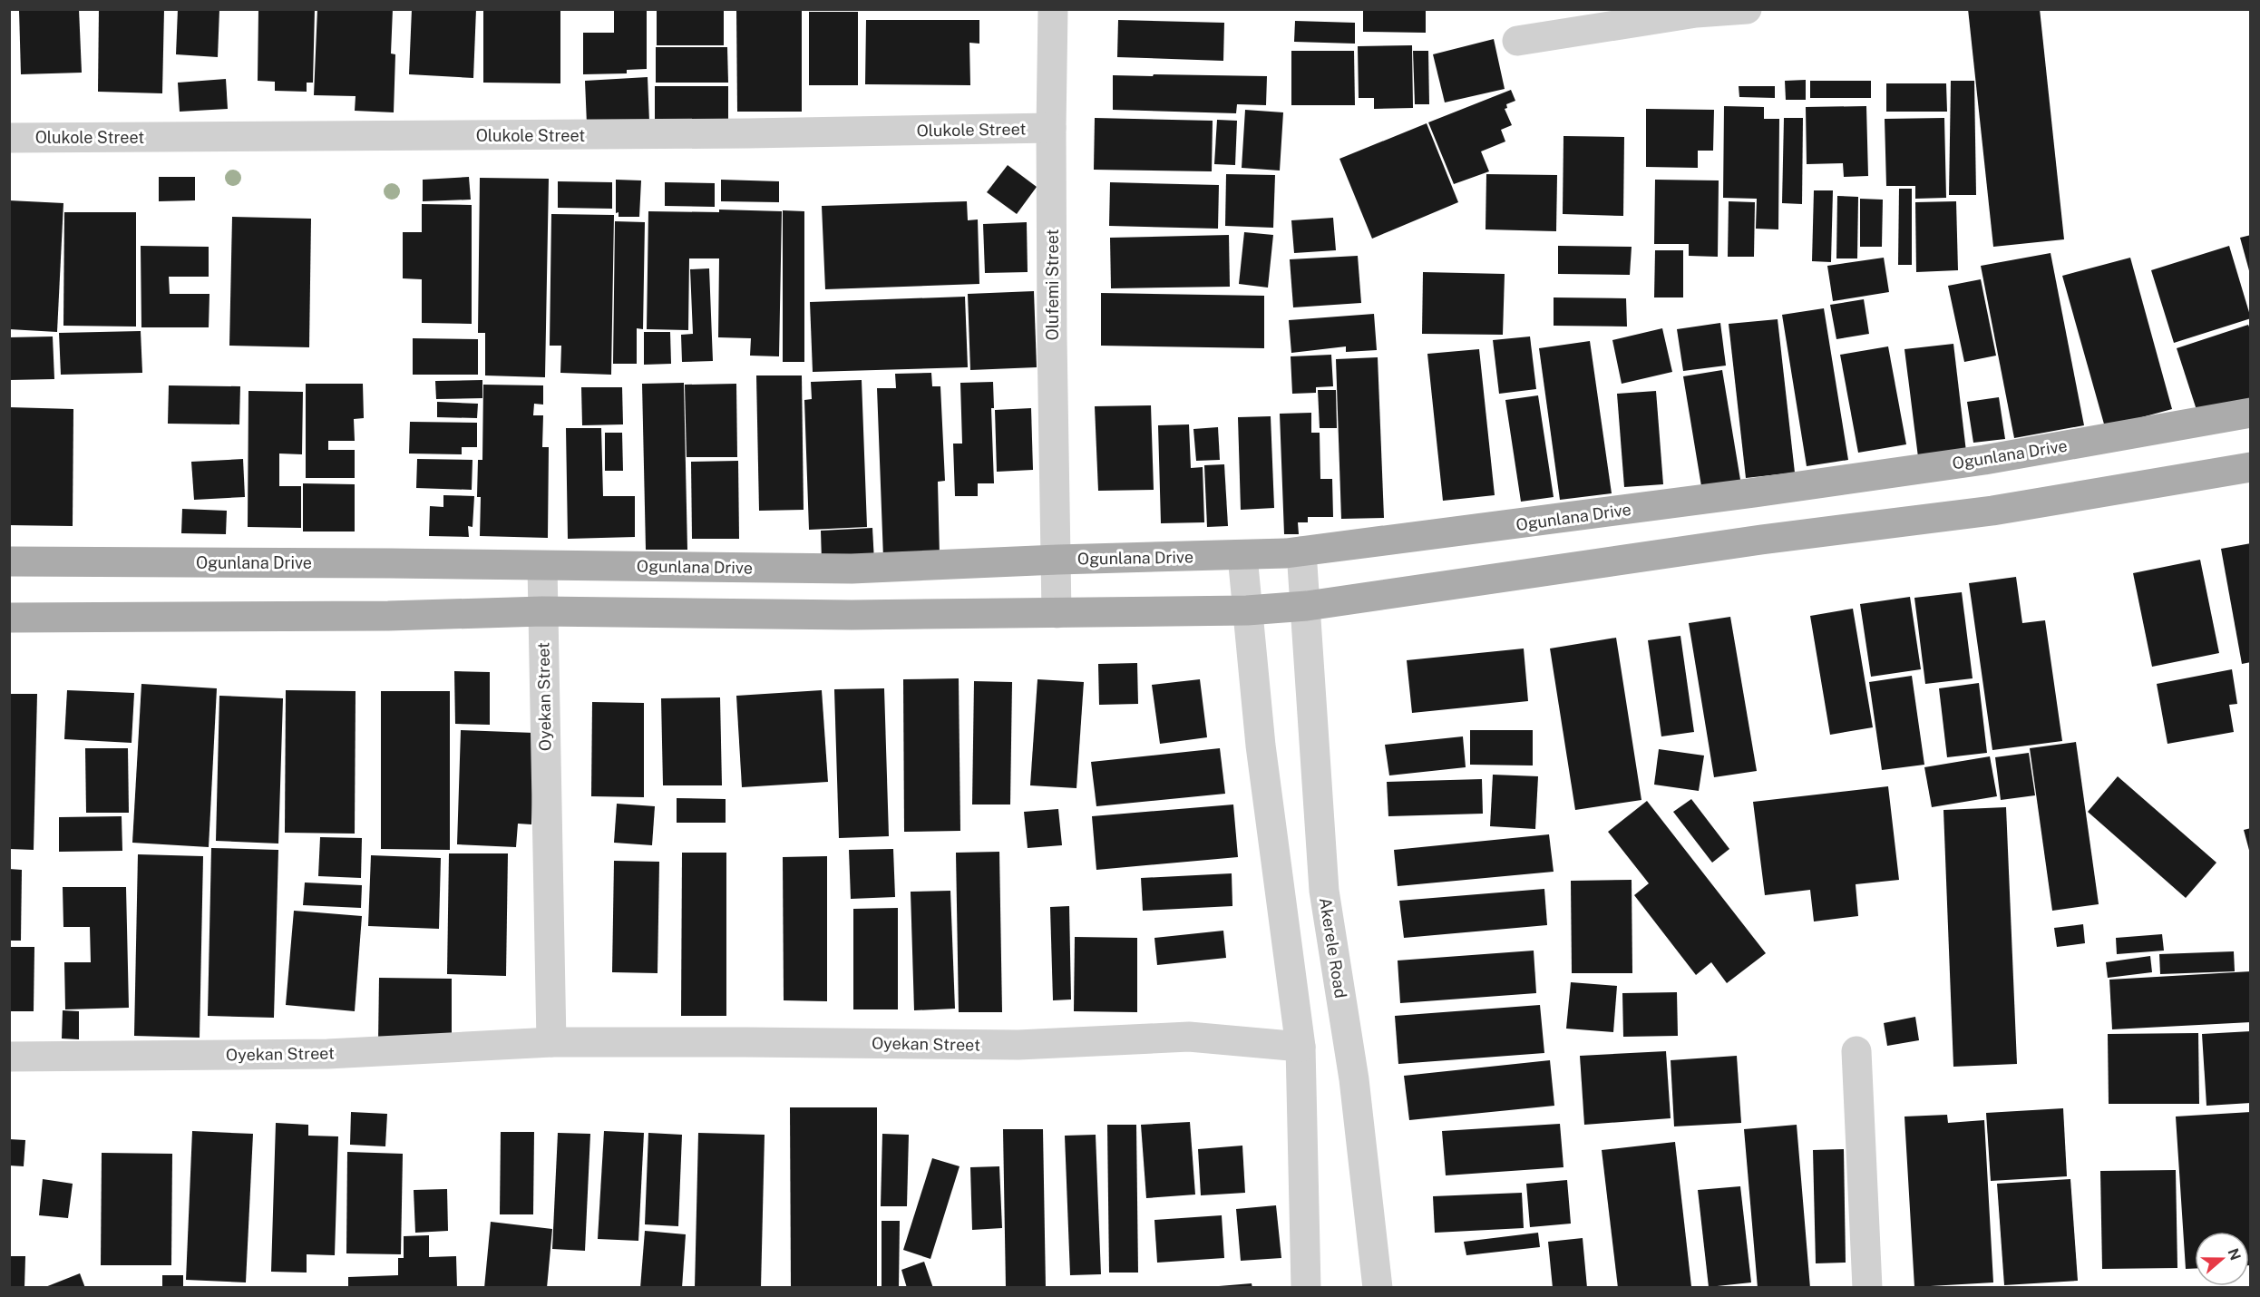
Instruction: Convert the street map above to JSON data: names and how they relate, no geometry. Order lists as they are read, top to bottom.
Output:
{
  "streets": {
    "main road": ["Ogunlana Drive"],
    "street": [
      "Olukole Street",
      "Olufemi Street",
      "Oyekan Street",
      "Akerele Road"
    ]
  },
  "crossings": [
    ["Olukole Street", "Olufemi Street"],
    ["Olufemi Street", "Ogunlana Drive"],
    ["Ogunlana Drive", "Oyekan Street"],
    ["Ogunlana Drive", "Akerele Road"]
  ],
  "north": "right"
}
